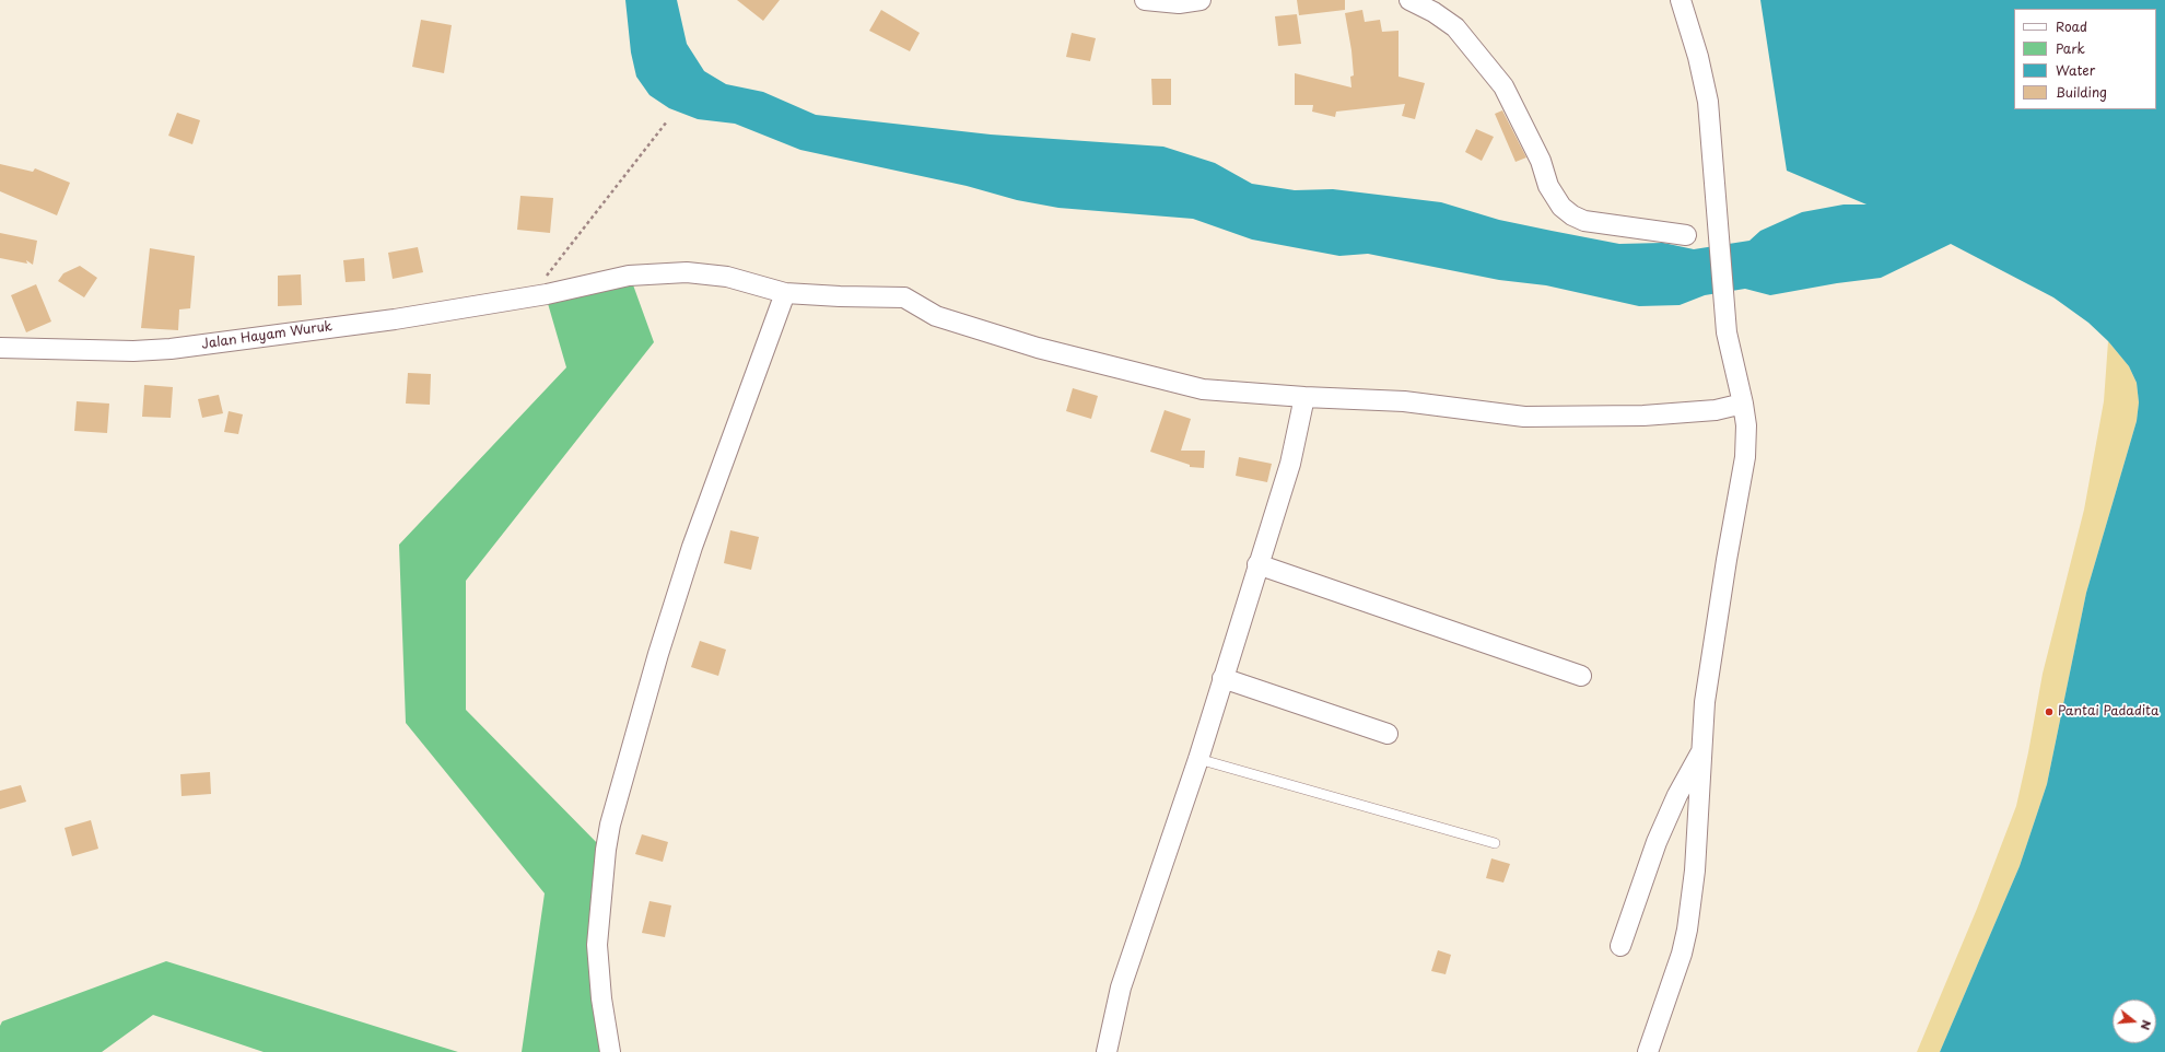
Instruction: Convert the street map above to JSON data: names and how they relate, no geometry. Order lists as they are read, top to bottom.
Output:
{
  "streets": {
    "street": ["Jalan Hayam Wuruk"]
  },
  "places": ["Pantai Padadita"],
  "legend": [
    "Road",
    "Park",
    "Water",
    "Building"
  ],
  "north": "right"
}
